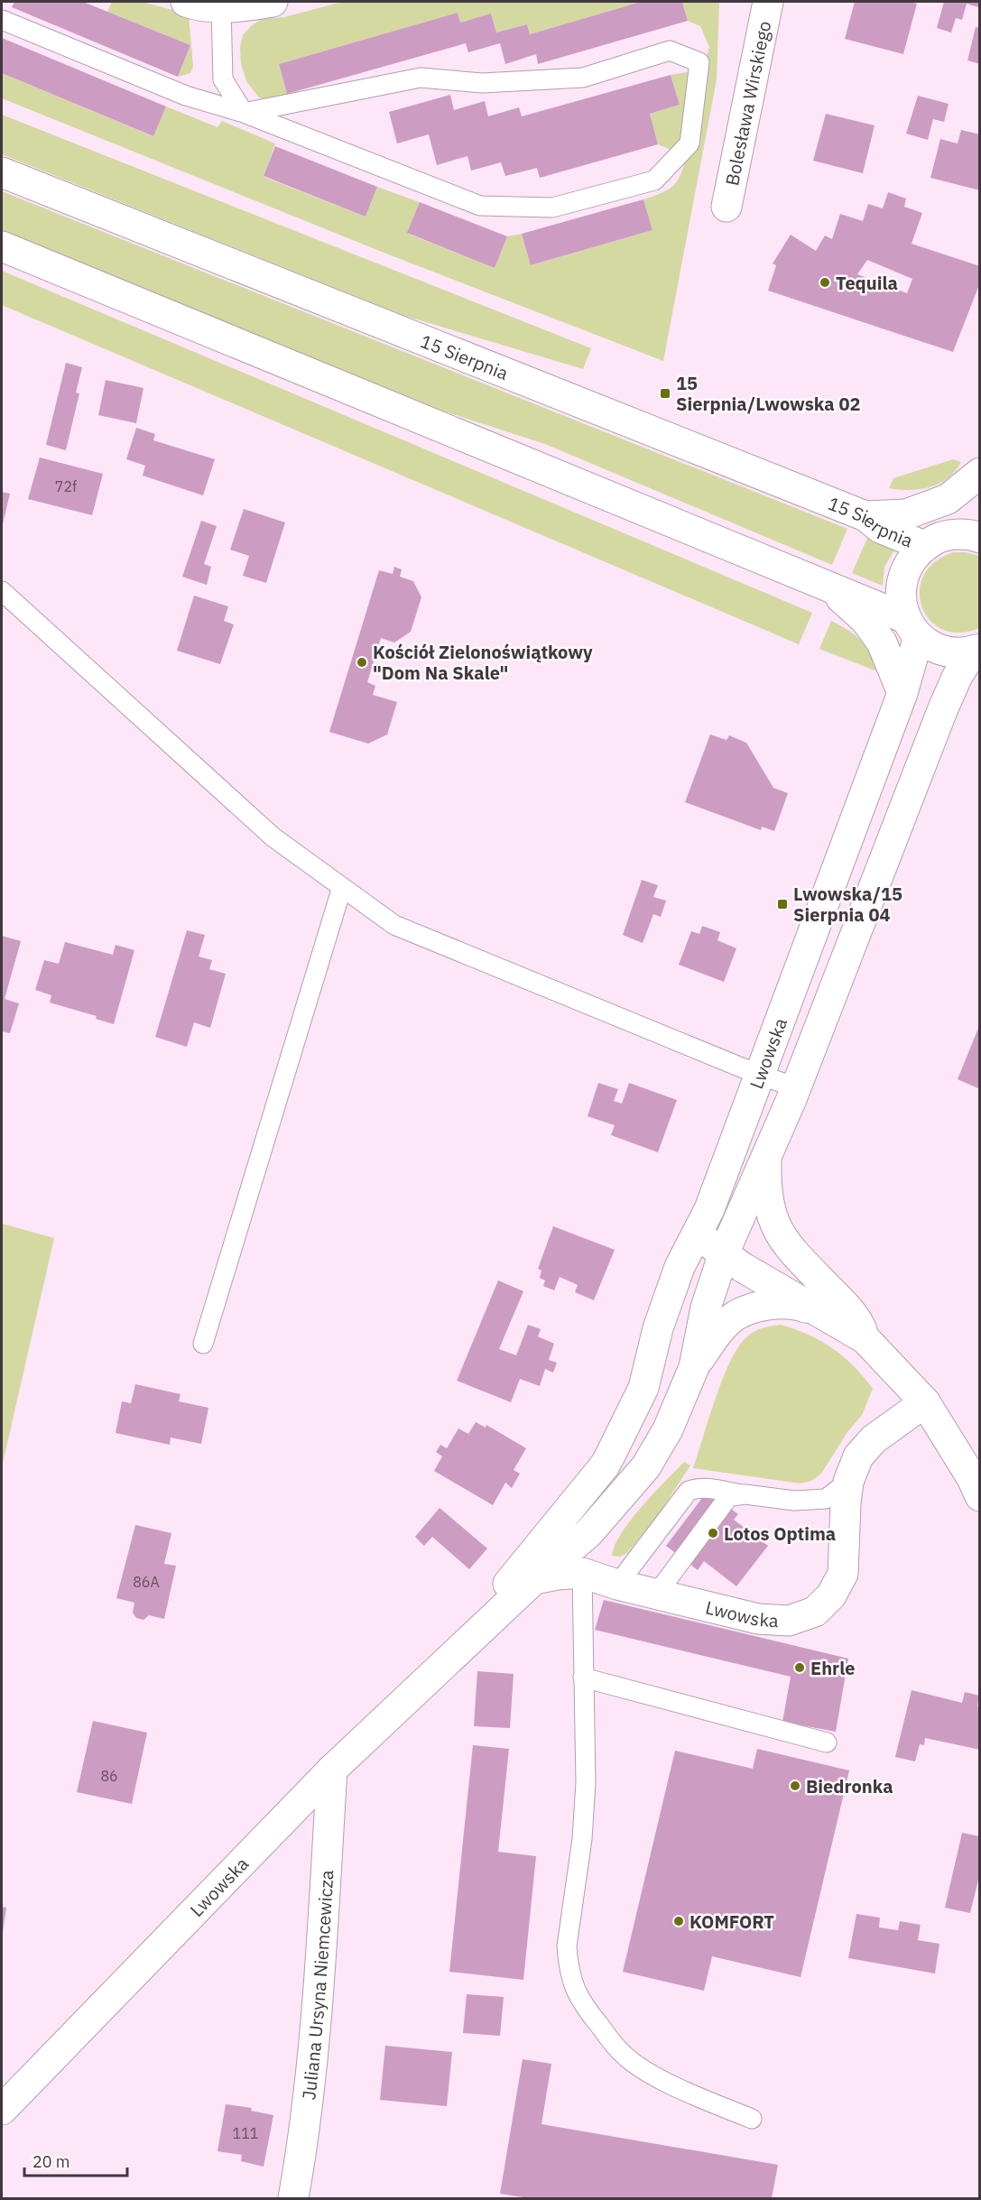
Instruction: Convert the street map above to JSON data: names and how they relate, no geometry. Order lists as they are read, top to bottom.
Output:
{
  "streets": {
    "street": [
      "Bolesława Wirskiego",
      "15 Sierpnia",
      "Lwowska",
      "Juliana Ursyna Niemcewicza"
    ]
  },
  "crossings": [
    ["Lwowska", "Juliana Ursyna Niemcewicza"]
  ],
  "places": {
    "other": [
      "Tequila",
      "Kościół Zielonoświątkowy \"Dom Na Skale\"",
      "Lotos Optima",
      "Ehrle",
      "Biedronka",
      "KOMFORT"
    ],
    "transit": ["15 Sierpnia/Lwowska 02", "Lwowska/15 Sierpnia 04"]
  },
  "house_numbers": [
    "72f",
    "86A",
    "86",
    "111"
  ],
  "scale_bar": "20 m"
}
